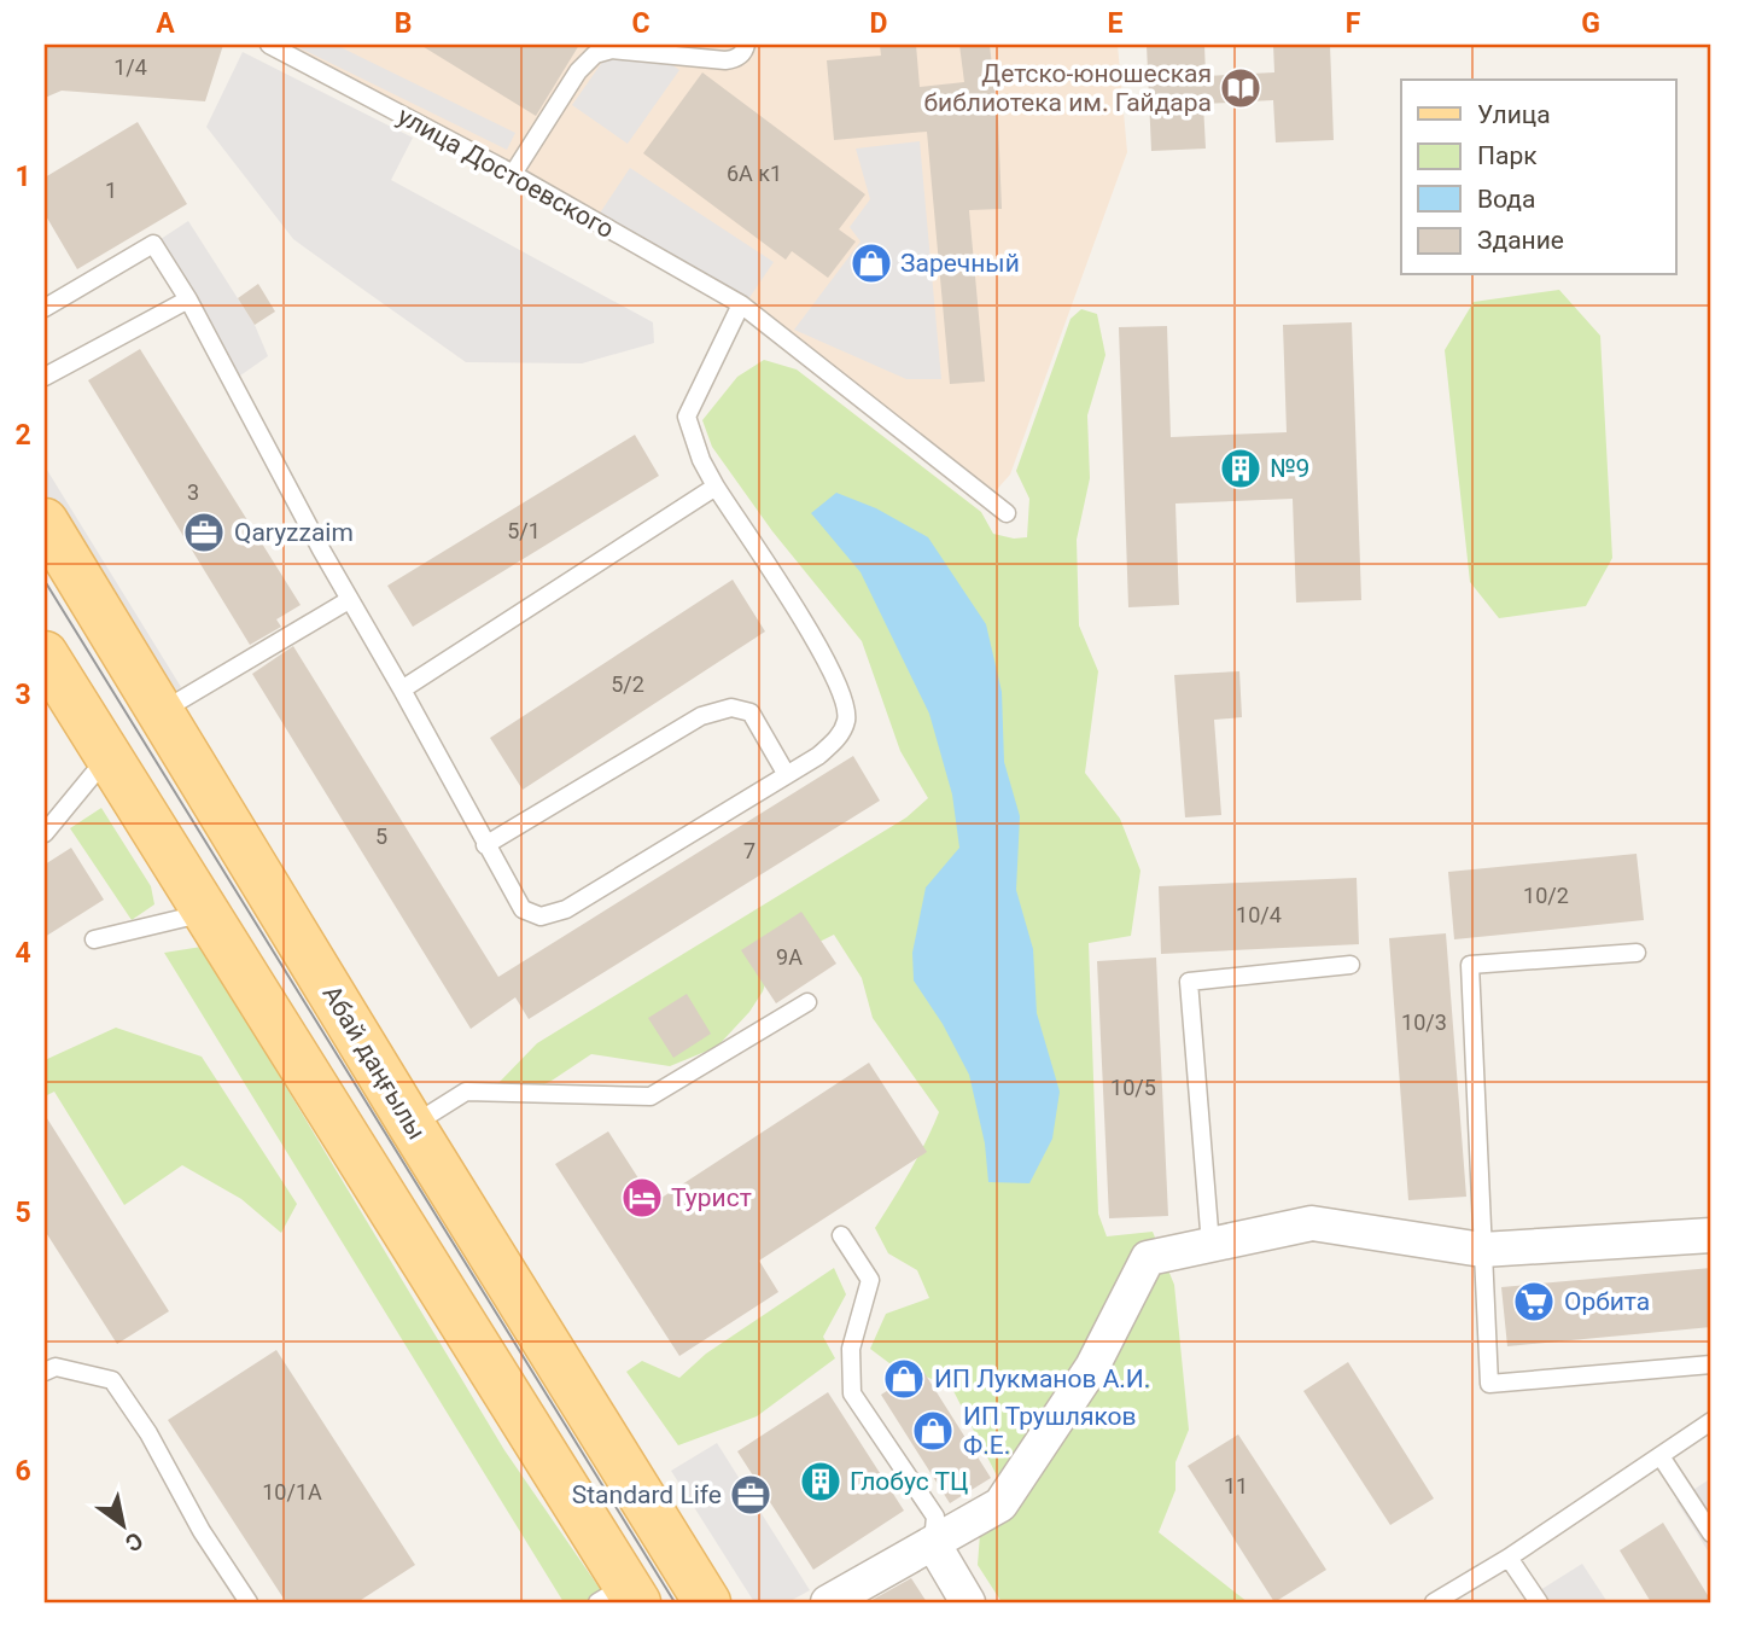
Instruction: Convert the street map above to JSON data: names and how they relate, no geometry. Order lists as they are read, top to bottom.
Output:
{
  "streets": {
    "main road": ["Абай даңғылы"],
    "lane": ["улица Достоевского"]
  },
  "places": {
    "library": ["Детско-юношеская библиотека им. Гайдара"],
    "shop": ["Заречный", "ИП Лукманов А.И.", "ИП Трушляков Ф.Е."],
    "building": ["№9", "Глобус ТЦ"],
    "office": ["Qaryzzaim", "Standard Life"],
    "hotel": ["Турист"],
    "supermarket": ["Орбита"]
  },
  "house_numbers": [
    "1/4",
    "6А к1",
    "1",
    "3",
    "5/1",
    "5/2",
    "5",
    "7",
    "10/2",
    "10/4",
    "9А",
    "10/3",
    "10/5",
    "11",
    "10/1А"
  ],
  "legend": [
    "Улица",
    "Парк",
    "Вода",
    "Здание"
  ],
  "north": "bottom right",
  "grid": {
    "columns": [
      "A",
      "B",
      "C",
      "D",
      "E",
      "F",
      "G"
    ],
    "rows": [
      "1",
      "2",
      "3",
      "4",
      "5",
      "6"
    ]
  }
}
